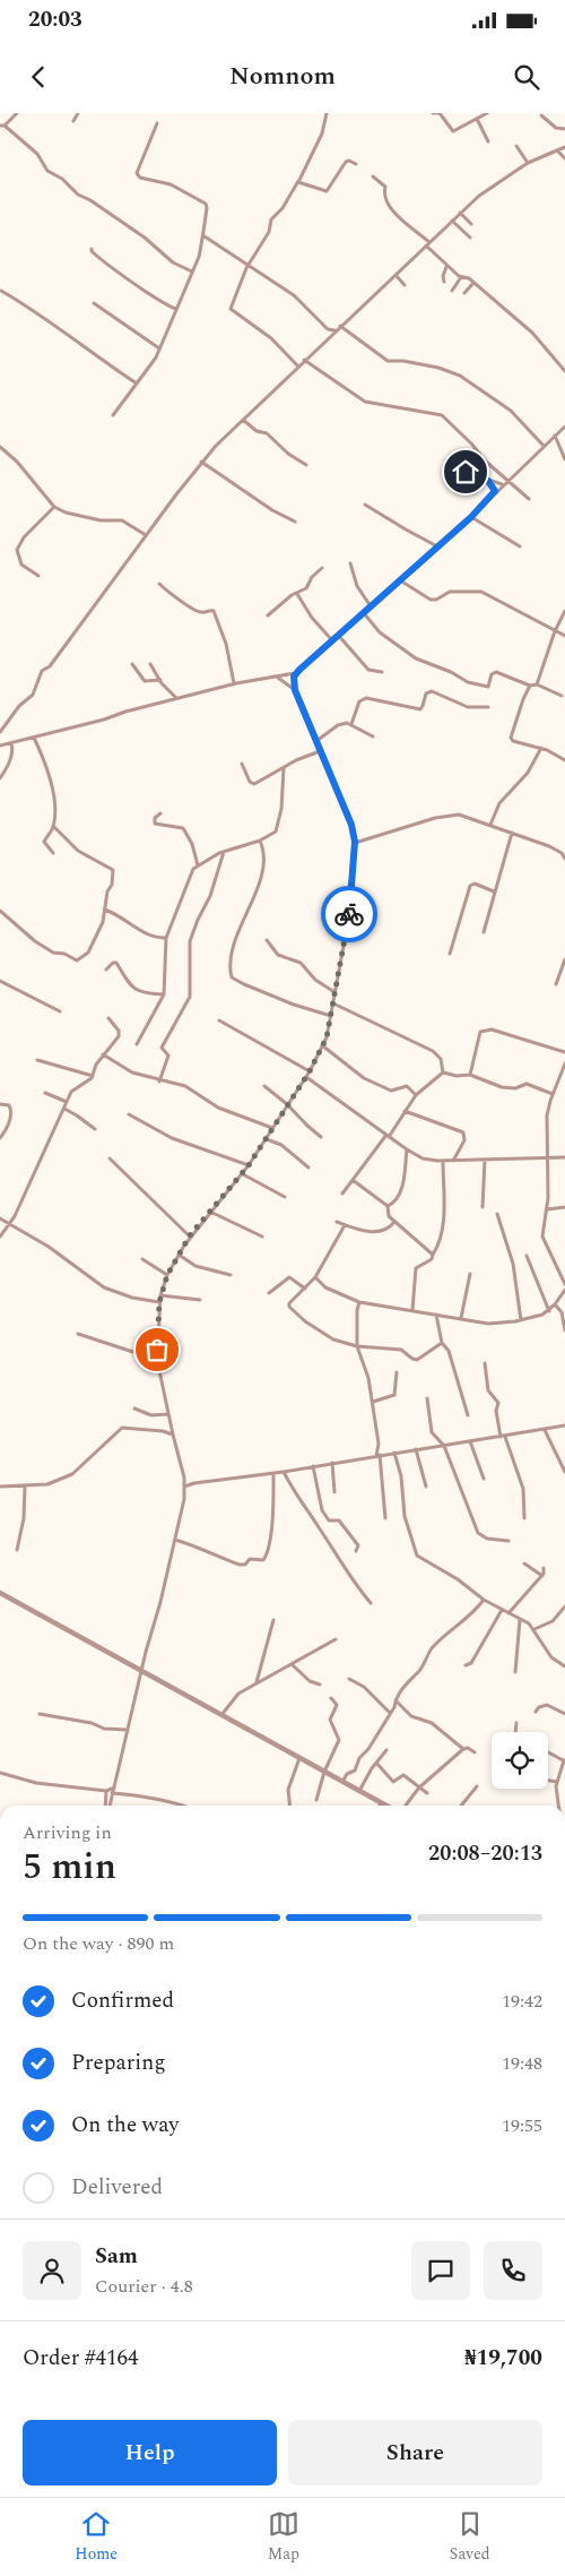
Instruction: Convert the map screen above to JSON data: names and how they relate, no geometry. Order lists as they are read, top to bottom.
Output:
{
  "page": {
    "status": "20:03",
    "header": "Nomnom",
    "heading": ["5 min", "Arriving in", "20:08–20:13"],
    "panel": [
      "Sam",
      "Courier · 4.8",
      "Order #4164",
      "₦19,700"
    ],
    "bar": "On the way · 890 m",
    "list": [
      ["Confirmed", "19:42"],
      ["Preparing", "19:48"],
      ["On the way", "19:55"],
      "Delivered"
    ],
    "buttons": ["Help", "Share"],
    "tabs": ["Home", "Map", "Saved"]
  }
}
